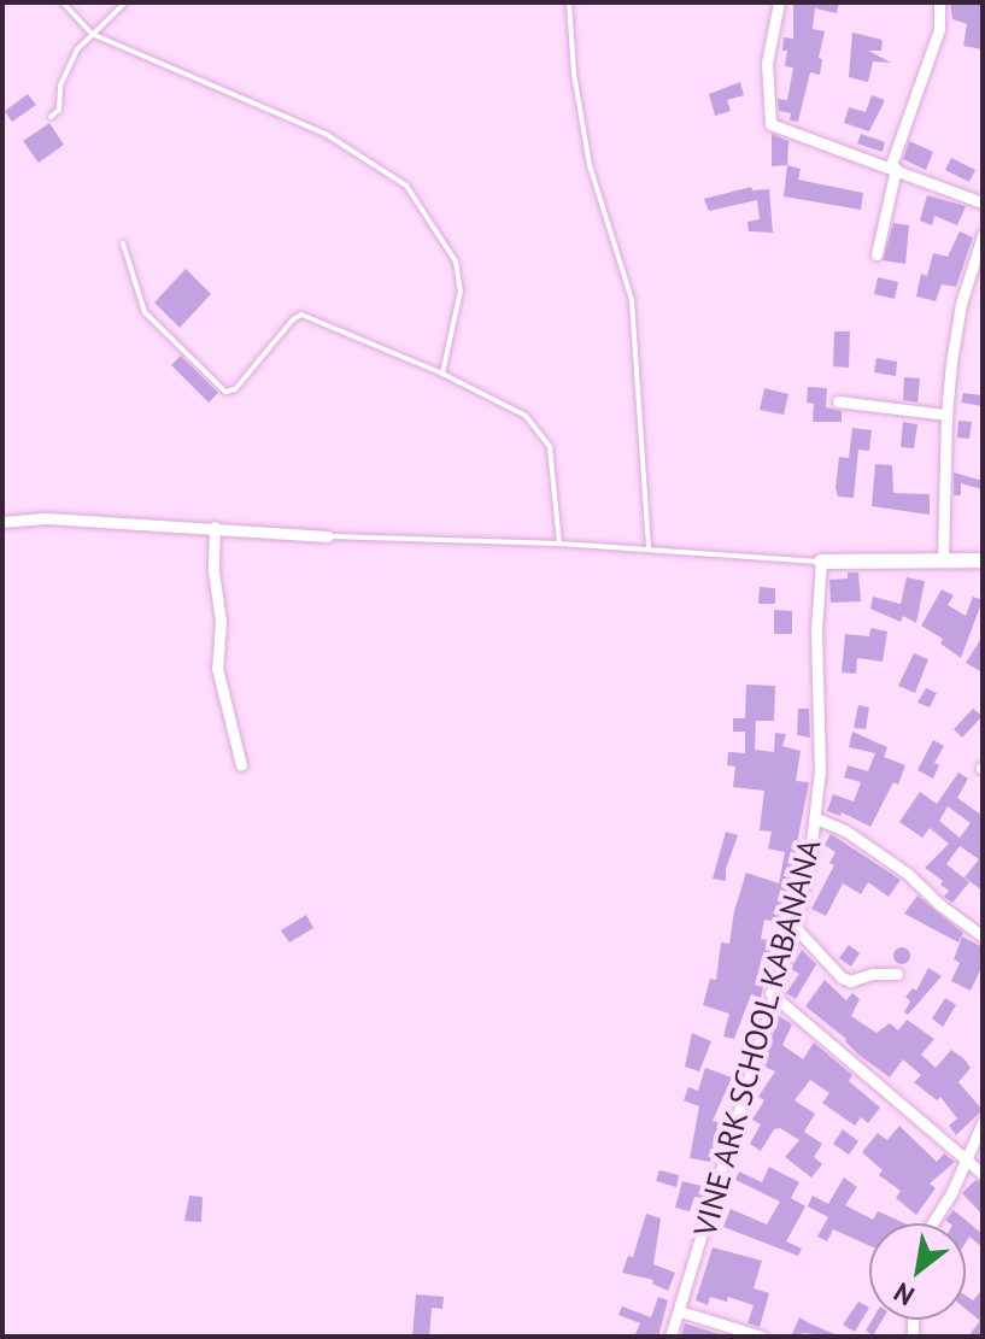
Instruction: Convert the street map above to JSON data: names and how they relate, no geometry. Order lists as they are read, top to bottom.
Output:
{
  "streets": {
    "street": ["VINE ARK SCHOOL KABANANA"]
  },
  "north": "bottom left"
}
